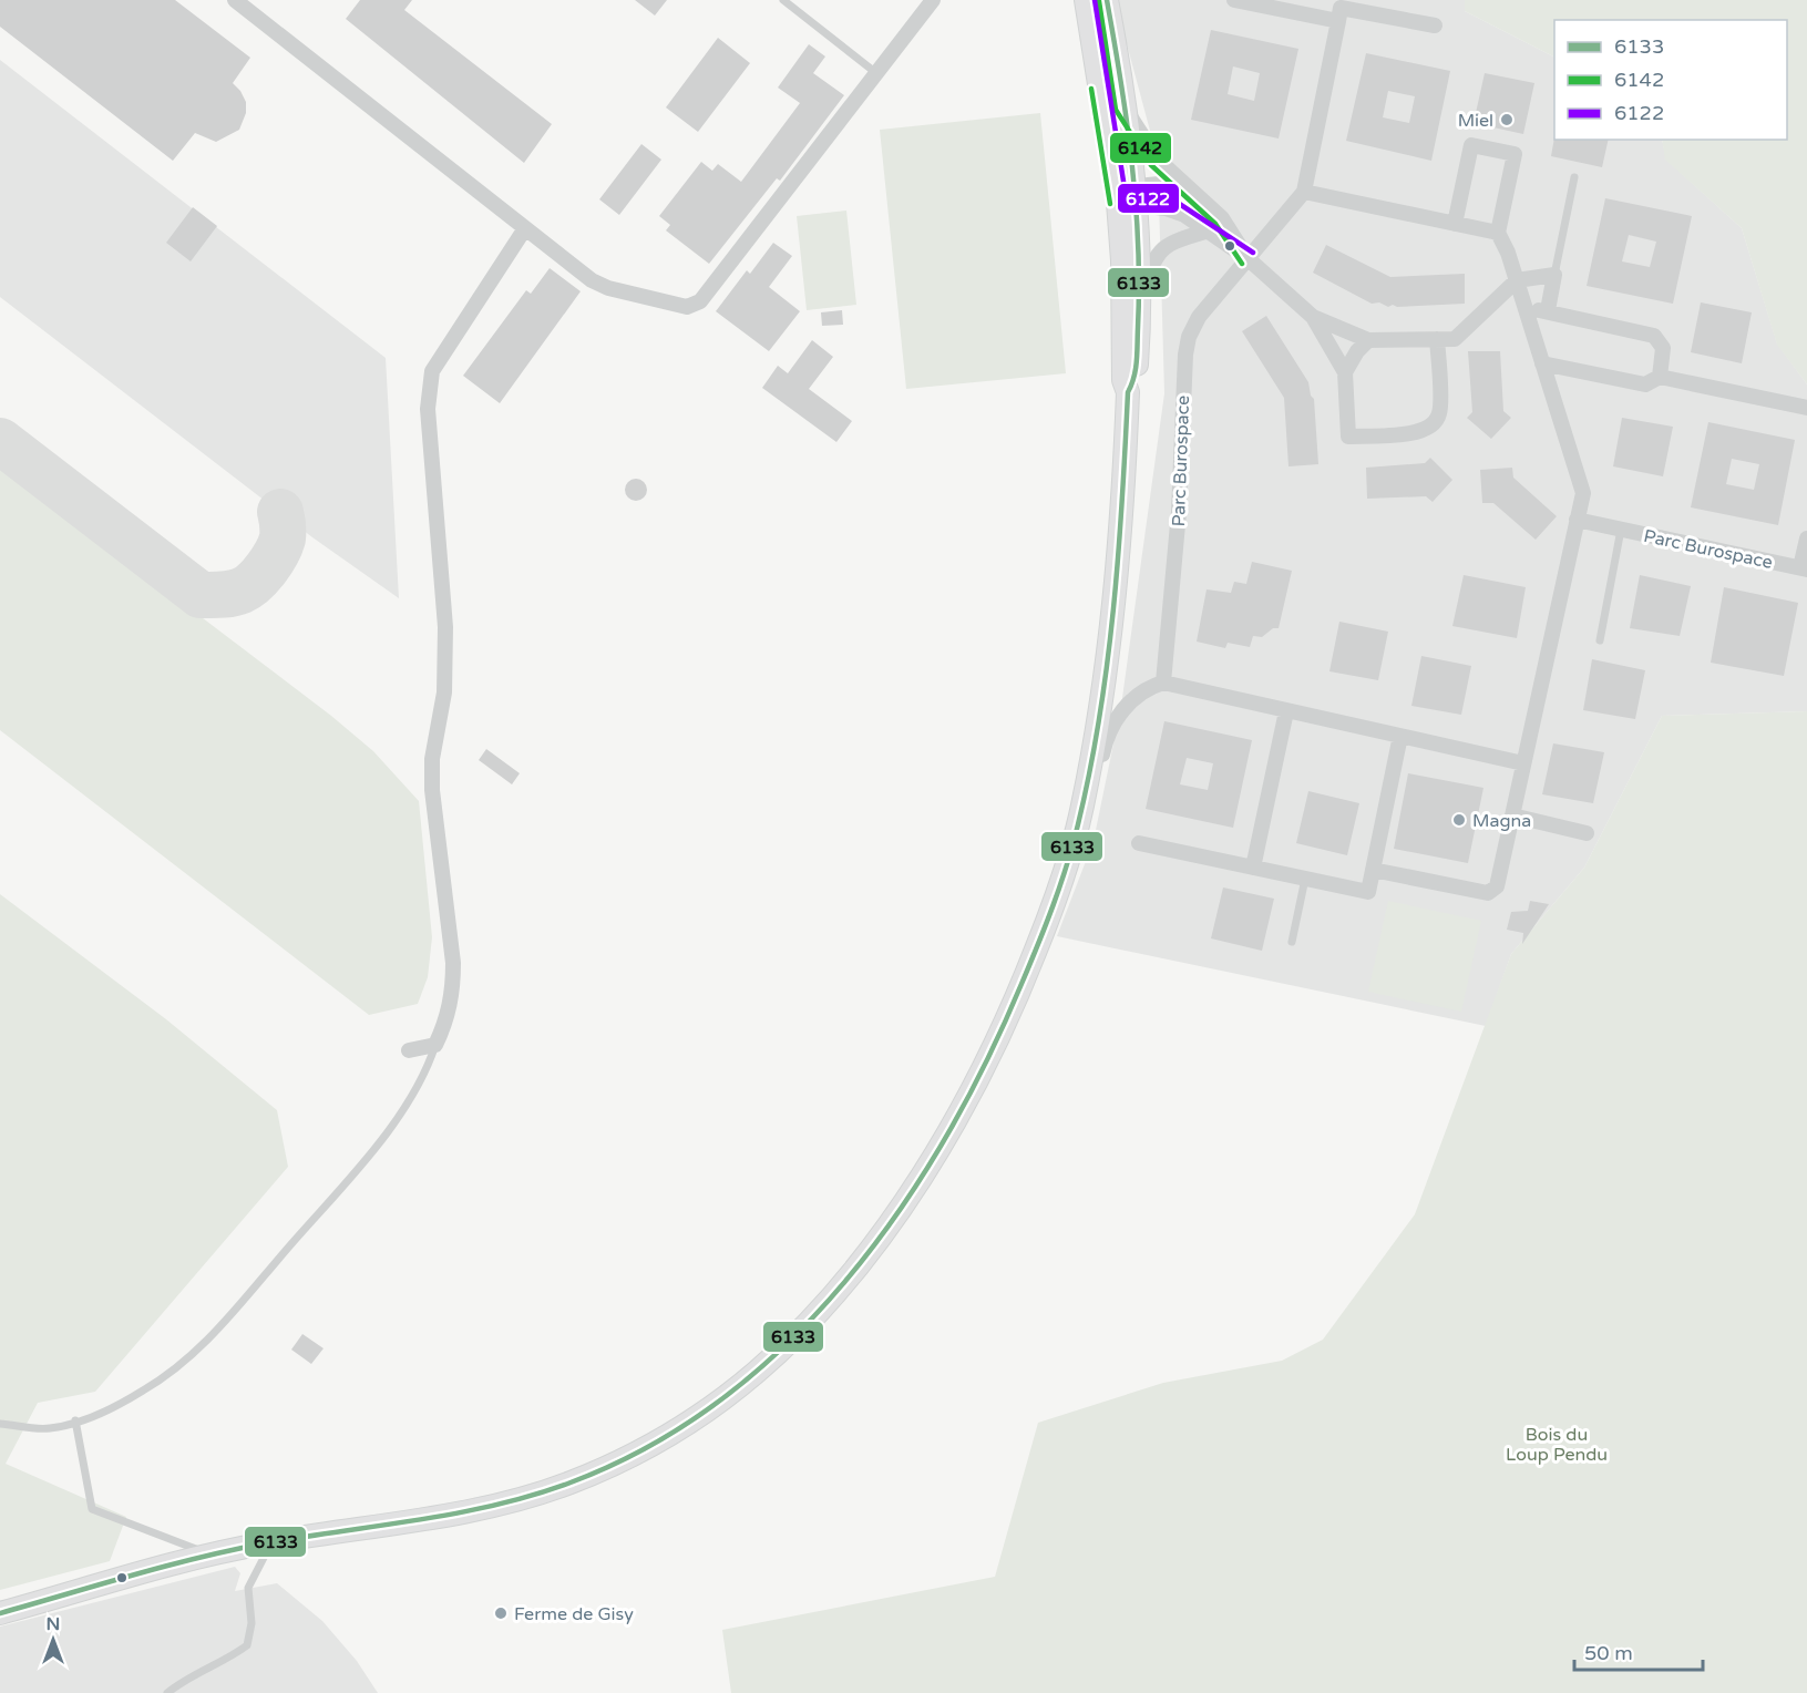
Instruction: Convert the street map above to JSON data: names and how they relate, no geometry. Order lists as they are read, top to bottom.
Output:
{
  "streets": {
    "street": ["Parc Burospace"]
  },
  "parks": ["Bois du Loup Pendu"],
  "places": ["Miel", "Magna", "Ferme de Gisy"],
  "lines": ["transit line 6133", "transit line 6122", "transit line 6142"],
  "legend": ["6133", "6142", "6122"],
  "scale_bar": "50 m",
  "north": "top"
}
